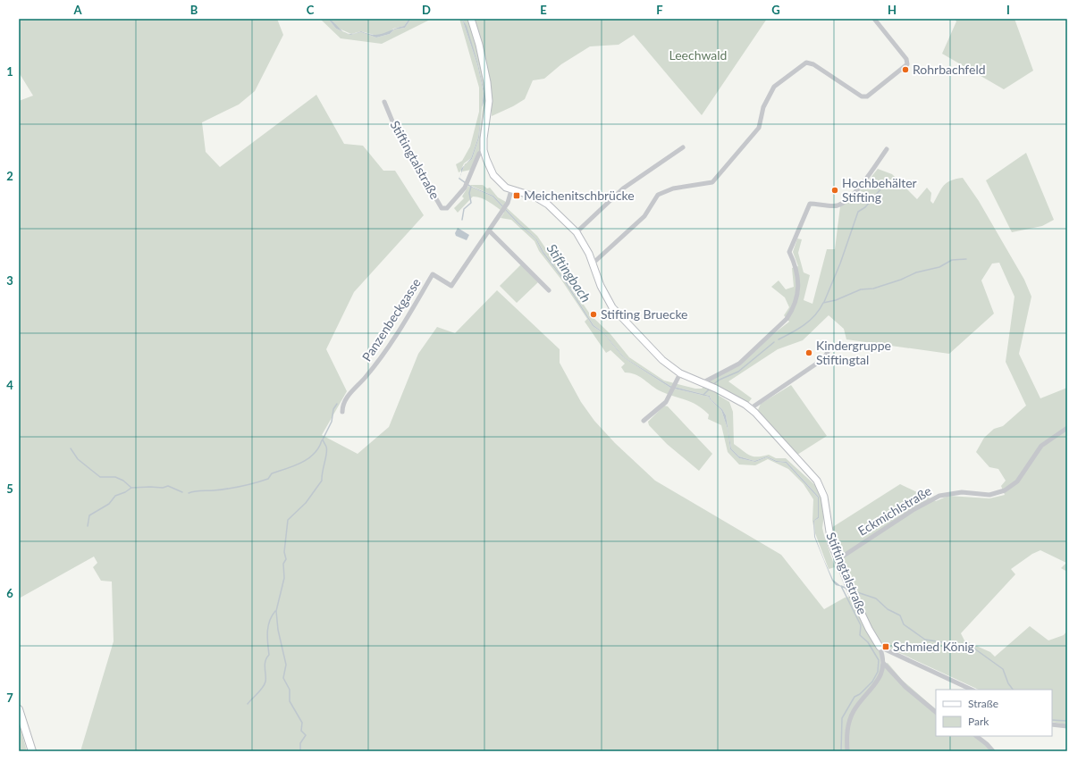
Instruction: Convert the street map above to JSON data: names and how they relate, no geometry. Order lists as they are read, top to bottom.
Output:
{
  "streets": {
    "street": ["Stiftingtalstraße", "Panzenbeckgasse", "Eckmichlstraße"]
  },
  "crossings": [
    ["Stiftingtalstraße", "Panzenbeckgasse"],
    ["Stiftingtalstraße", "Eckmichlstraße"]
  ],
  "water": ["Stiftingbach"],
  "parks": ["Leechwald"],
  "places": {
    "other": [
      "Rohrbachfeld",
      "Hochbehälter Stifting",
      "Stifting Bruecke",
      "Kindergruppe Stiftingtal"
    ],
    "transit": ["Meichenitschbrücke", "Schmied König"]
  },
  "legend": ["Straße", "Park"],
  "grid": {
    "columns": [
      "A",
      "B",
      "C",
      "D",
      "E",
      "F",
      "G",
      "H",
      "I"
    ],
    "rows": [
      "1",
      "2",
      "3",
      "4",
      "5",
      "6",
      "7"
    ]
  }
}
